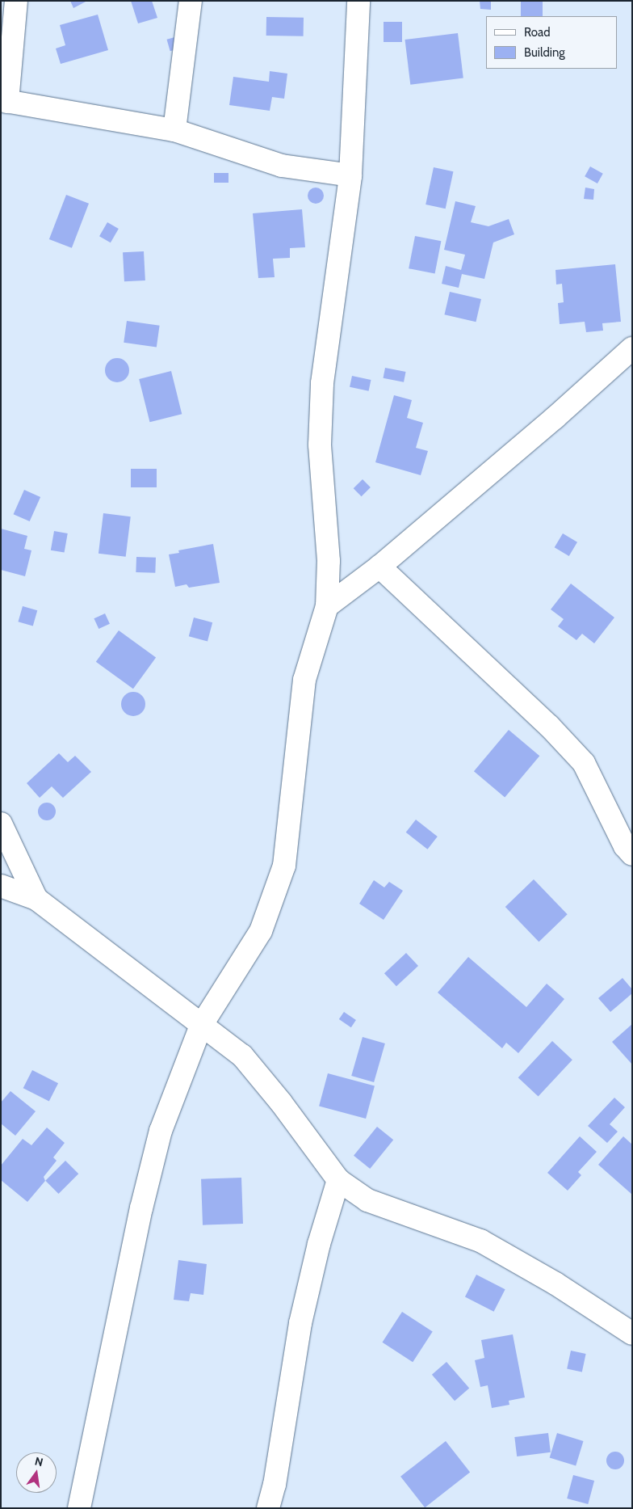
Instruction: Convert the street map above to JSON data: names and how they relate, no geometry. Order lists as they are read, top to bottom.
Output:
{
  "legend": ["Road", "Building"],
  "north": "top"
}
